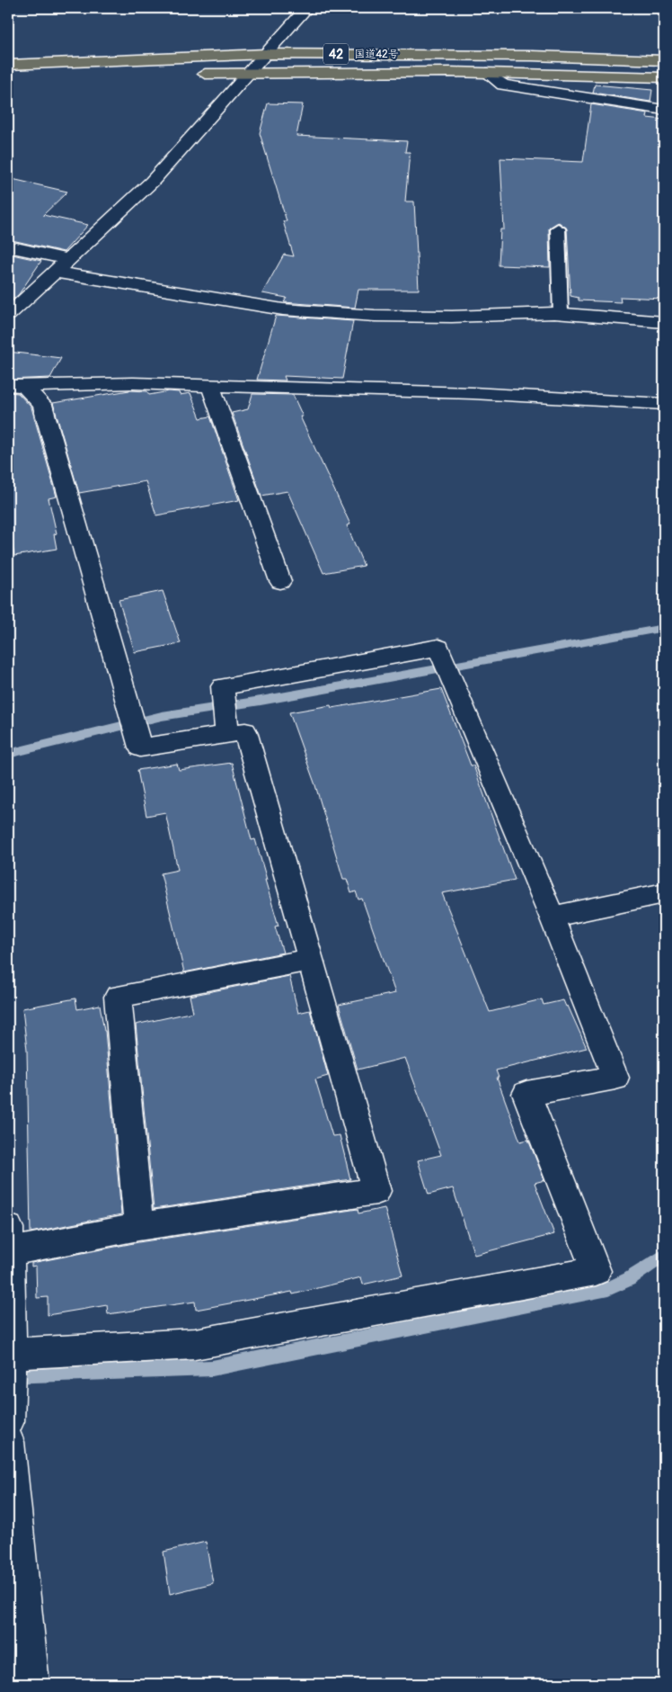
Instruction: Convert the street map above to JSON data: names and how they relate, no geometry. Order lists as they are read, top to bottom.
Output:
{
  "streets": {
    "highway": ["42", "国道42号"]
  }
}
